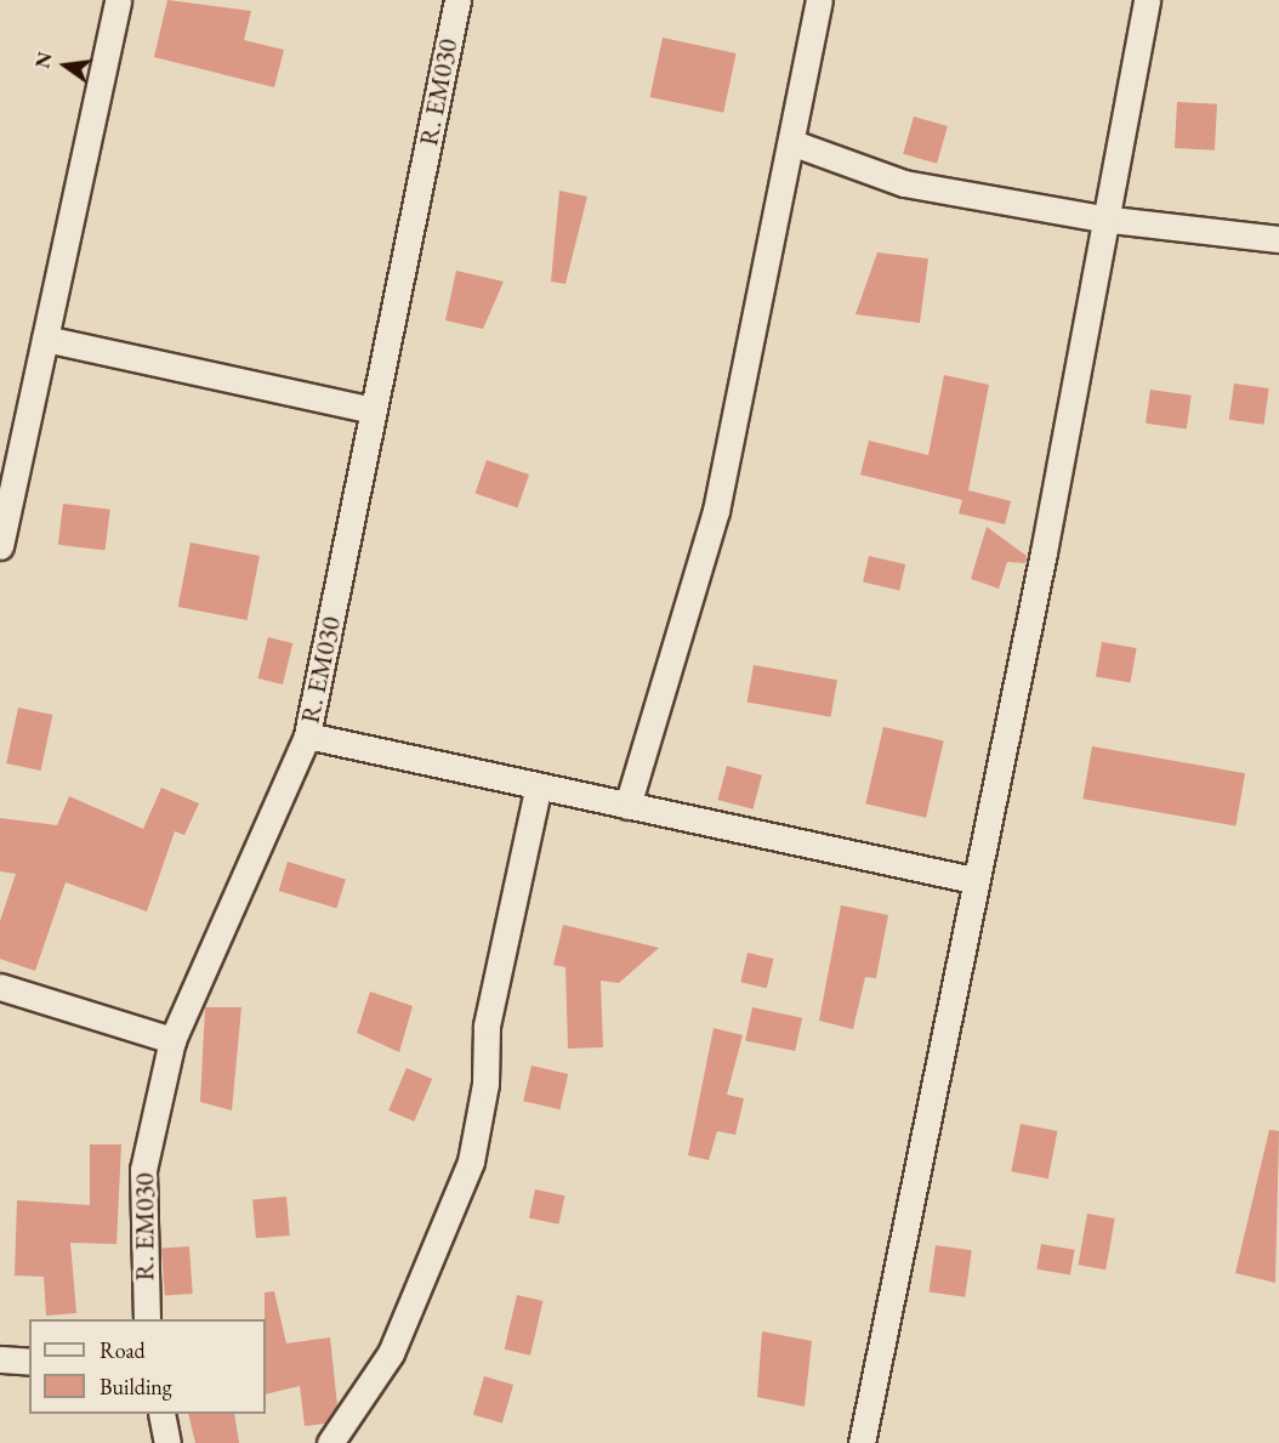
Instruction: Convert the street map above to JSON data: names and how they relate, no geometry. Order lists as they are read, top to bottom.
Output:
{
  "streets": {
    "street": ["R. EM030"]
  },
  "legend": ["Road", "Building"],
  "north": "left"
}
